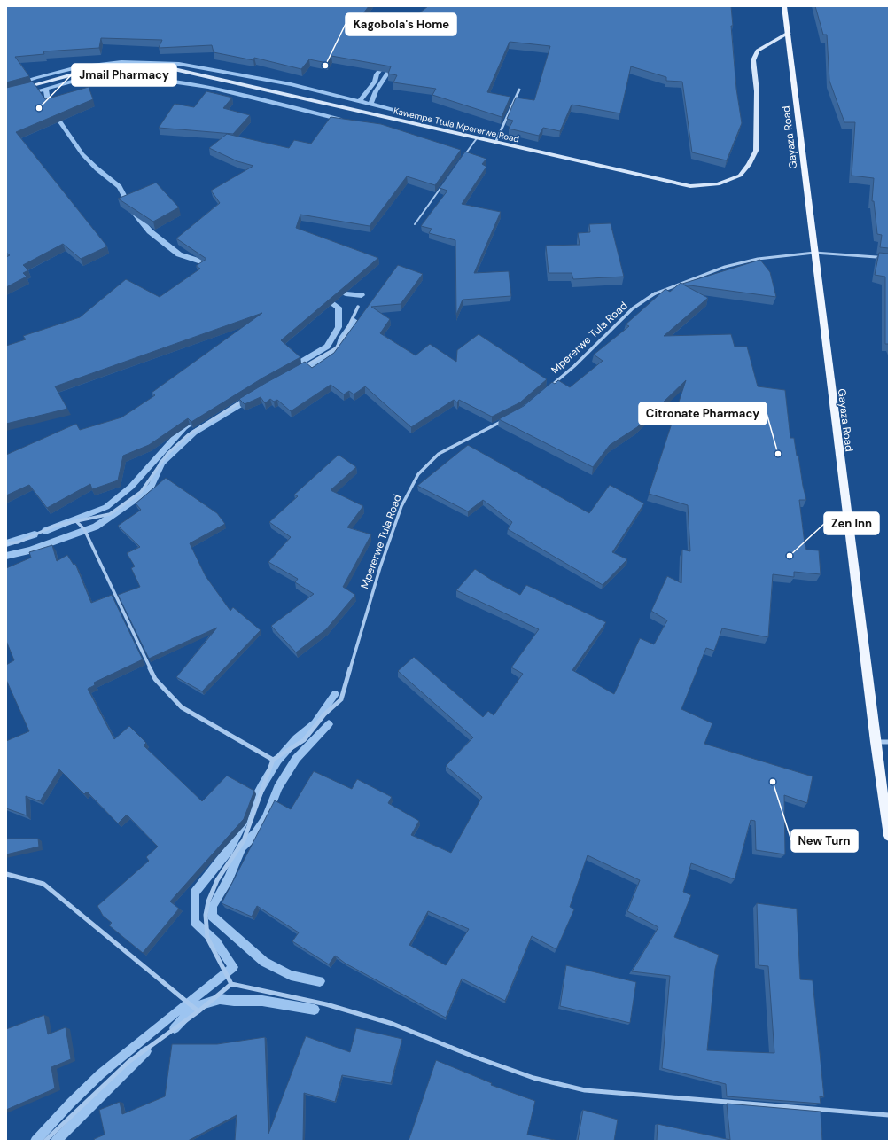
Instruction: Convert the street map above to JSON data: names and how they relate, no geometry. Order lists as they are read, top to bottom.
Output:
{
  "streets": {
    "main road": ["Gayaza Road"],
    "street": ["Kawempe Ttula Mpererwe Road", "Mpererwe Tula Road"]
  },
  "crossings": [
    ["Kawempe Ttula Mpererwe Road", "Gayaza Road"],
    ["Gayaza Road", "Mpererwe Tula Road"]
  ],
  "places": [
    "Kagobola's Home",
    "Jmail Pharmacy",
    "Citronate Pharmacy",
    "Zen Inn",
    "New Turn"
  ]
}
